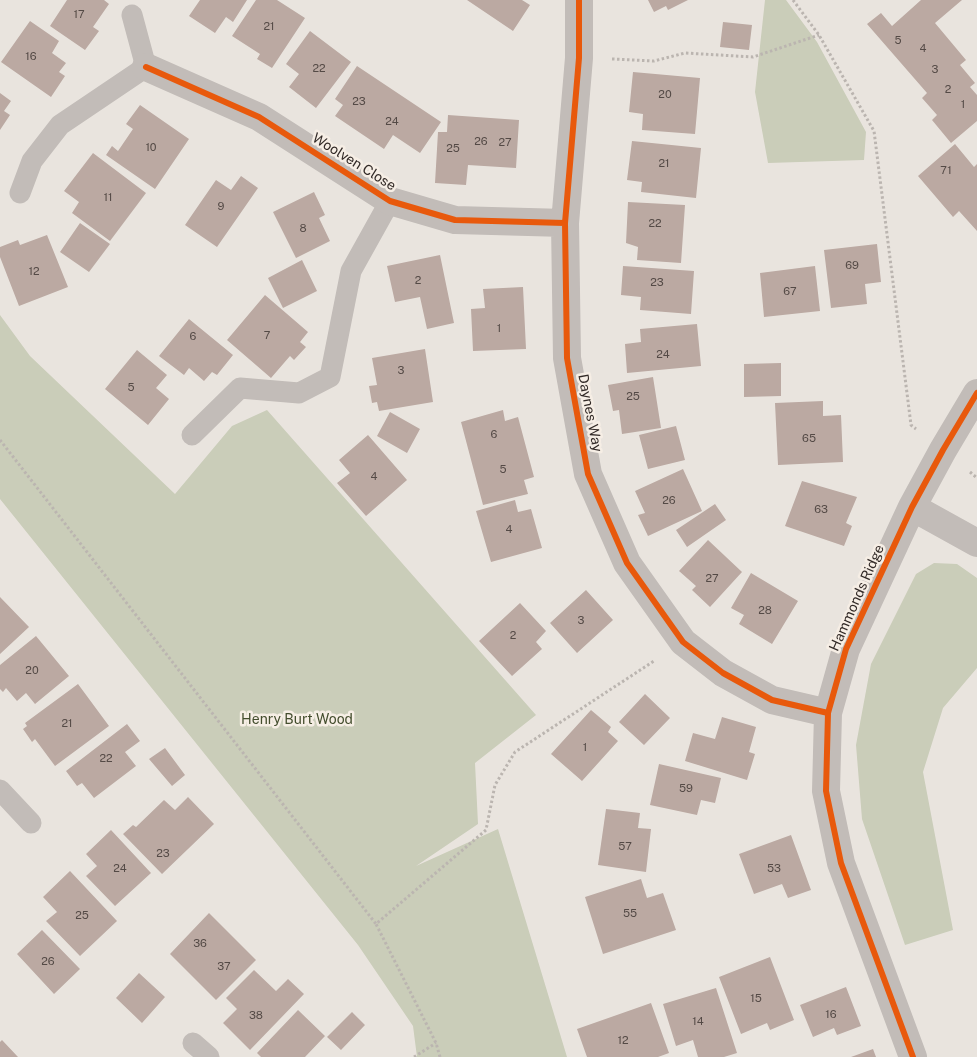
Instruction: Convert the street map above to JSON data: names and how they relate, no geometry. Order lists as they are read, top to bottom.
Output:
{
  "streets": {
    "street": ["Woolven Close", "Daynes Way", "Hammonds Ridge"]
  },
  "crossings": [
    ["Woolven Close", "Daynes Way"],
    ["Daynes Way", "Hammonds Ridge"]
  ],
  "parks": ["Henry Burt Wood"],
  "house_numbers": [
    "17",
    "21",
    "5",
    "4",
    "16",
    "22",
    "3",
    "2",
    "20",
    "23",
    "1",
    "24",
    "26",
    "27",
    "10",
    "25",
    "21",
    "71",
    "11",
    "9",
    "22",
    "8",
    "69",
    "12",
    "2",
    "23",
    "67",
    "1",
    "7",
    "6",
    "24",
    "3",
    "5",
    "25",
    "6",
    "65",
    "5",
    "4",
    "26",
    "63",
    "4",
    "27",
    "28",
    "3",
    "2",
    "20",
    "21",
    "1",
    "22",
    "59",
    "57",
    "23",
    "24",
    "53",
    "55",
    "25",
    "36",
    "26",
    "37",
    "15",
    "16",
    "38",
    "14",
    "12"
  ]
}
